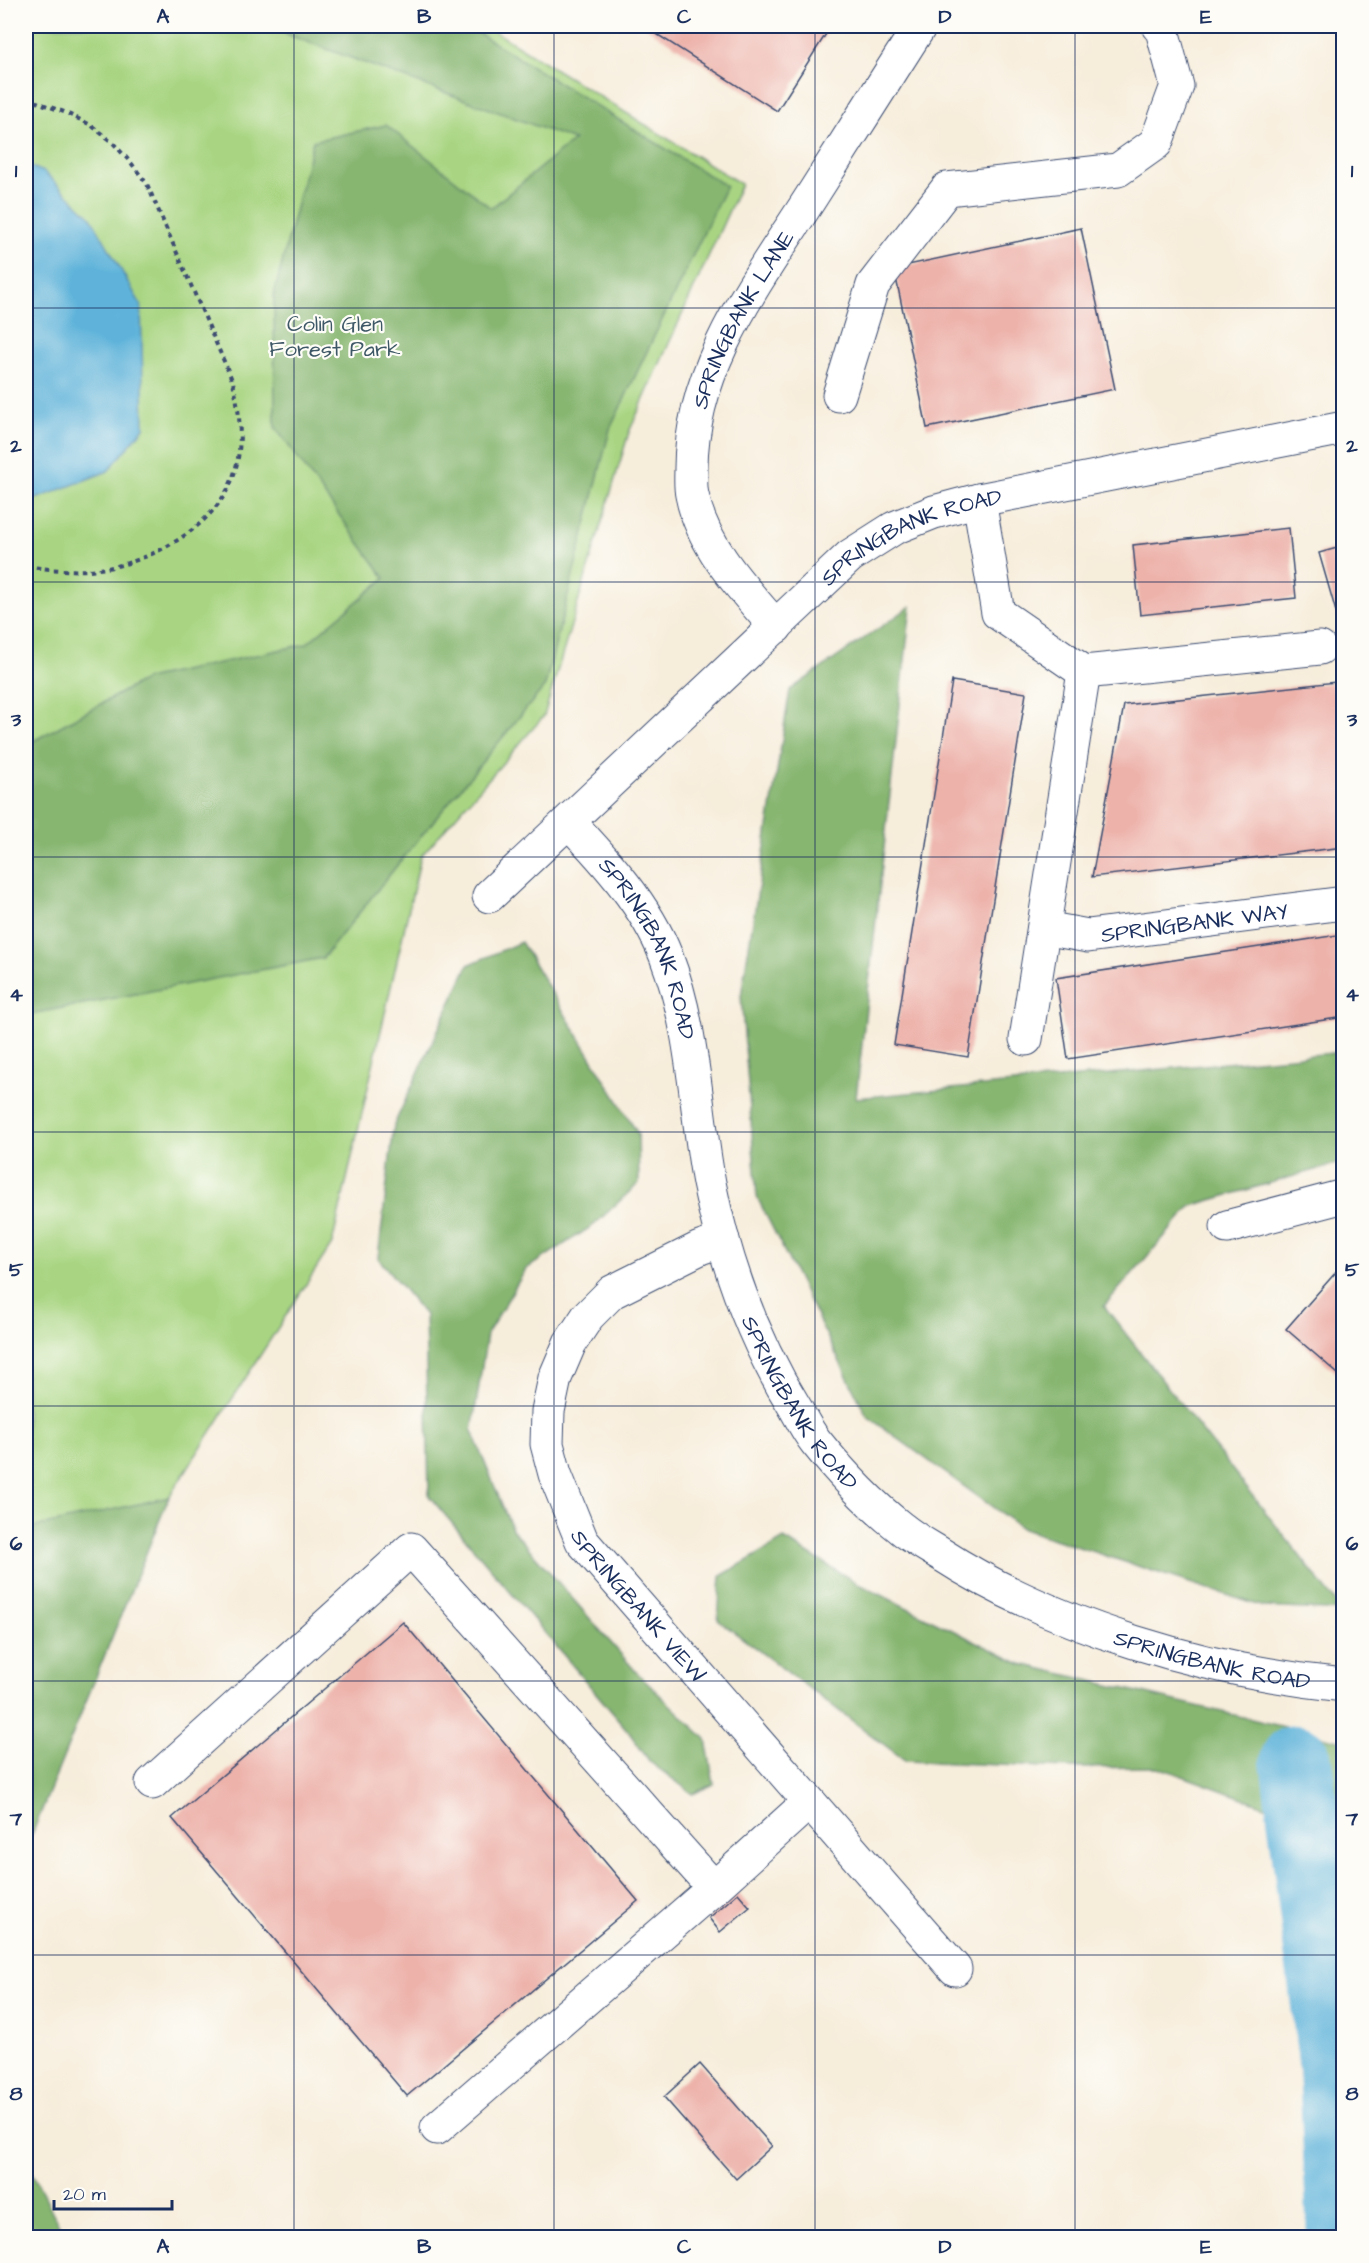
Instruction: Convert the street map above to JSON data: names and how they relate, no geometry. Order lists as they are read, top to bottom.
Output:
{
  "streets": {
    "street": [
      "SPRINGBANK LANE",
      "SPRINGBANK ROAD",
      "SPRINGBANK WAY",
      "SPRINGBANK VIEW"
    ]
  },
  "crossings": [
    ["SPRINGBANK LANE", "SPRINGBANK ROAD"],
    ["SPRINGBANK ROAD", "SPRINGBANK VIEW"]
  ],
  "parks": ["Colin Glen Forest Park"],
  "scale_bar": "20 m",
  "grid": {
    "columns": [
      "A",
      "B",
      "C",
      "D",
      "E"
    ],
    "rows": [
      "1",
      "2",
      "3",
      "4",
      "5",
      "6",
      "7",
      "8"
    ]
  }
}
